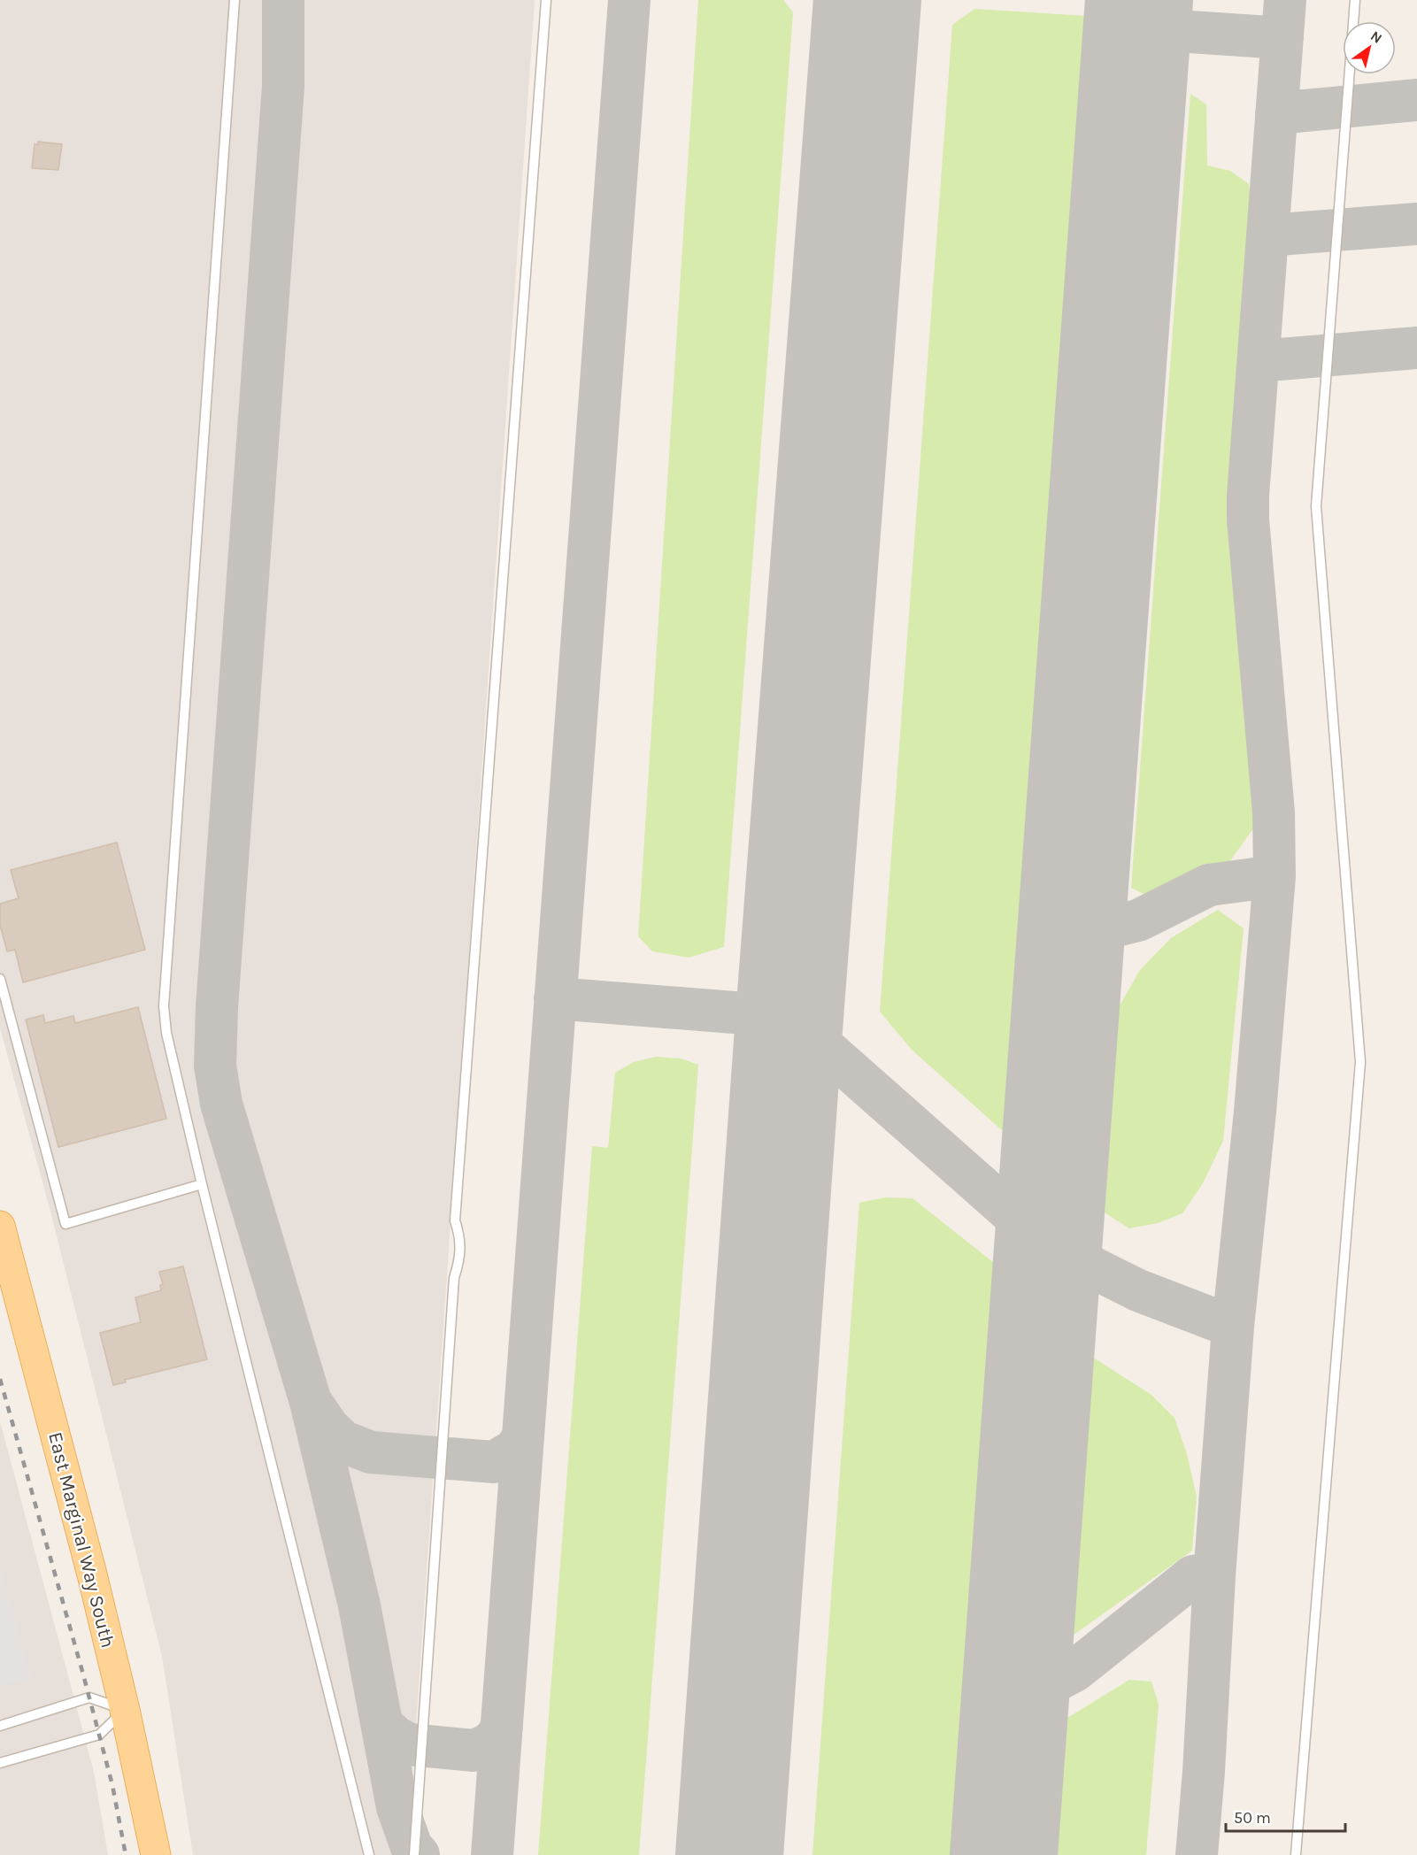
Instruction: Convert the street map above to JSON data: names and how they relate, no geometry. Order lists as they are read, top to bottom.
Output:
{
  "streets": {
    "main road": ["East Marginal Way South"]
  },
  "scale_bar": "50 m",
  "north": "top right"
}
